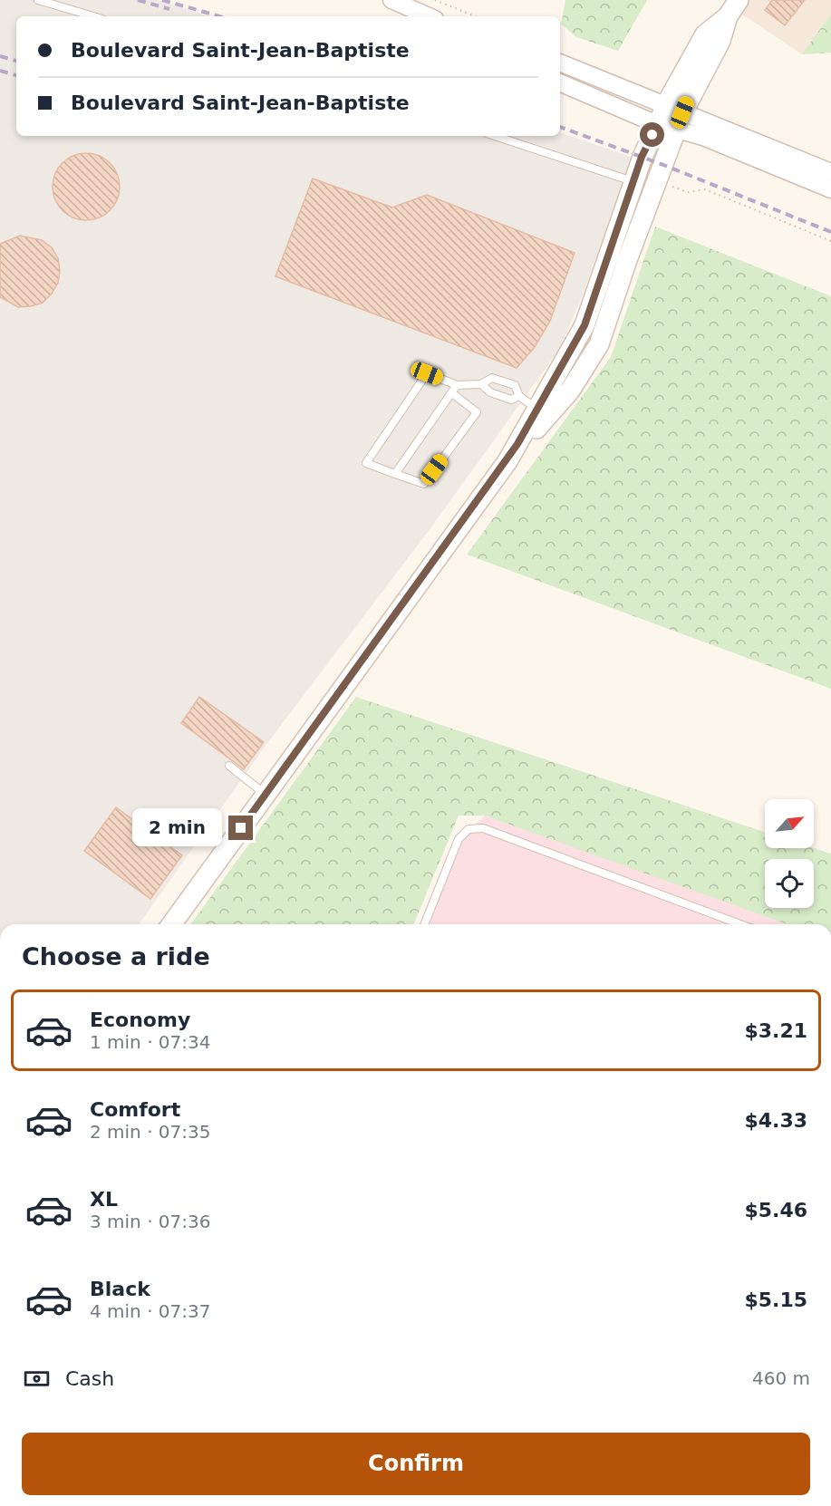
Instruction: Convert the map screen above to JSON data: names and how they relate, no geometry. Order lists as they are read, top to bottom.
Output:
{
  "north": "top right",
  "page": {
    "banner": ["Boulevard Saint-Jean-Baptiste", "Boulevard Saint-Jean-Baptiste"],
    "bubble": "2 min",
    "heading": "Choose a ride",
    "list": [
      {
        "name": "Economy",
        "note": "1 min · 07:34",
        "value": "$3.21"
      },
      {
        "name": "Comfort",
        "note": "2 min · 07:35",
        "value": "$4.33"
      },
      {
        "name": "XL",
        "note": "3 min · 07:36",
        "value": "$5.46"
      },
      {
        "name": "Black",
        "note": "4 min · 07:37",
        "value": "$5.15"
      }
    ],
    "pay": ["Cash", "460 m"],
    "buttons": "Confirm"
  }
}
